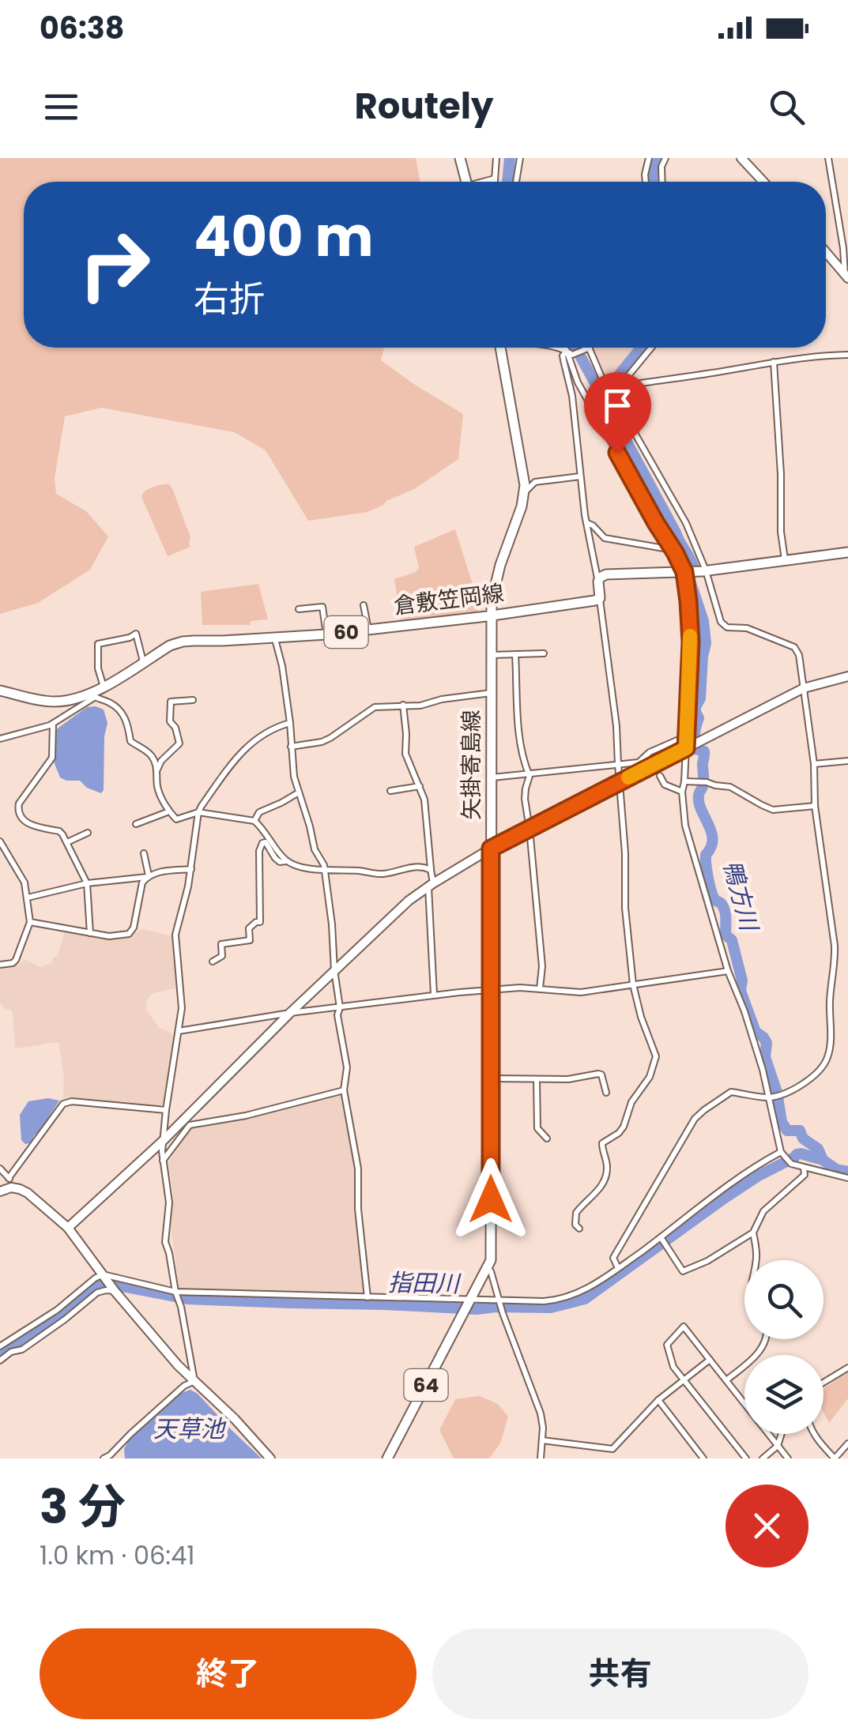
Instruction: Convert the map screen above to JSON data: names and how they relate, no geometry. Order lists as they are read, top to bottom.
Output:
{
  "streets": {
    "main road": [
      "倉敷笠岡線",
      "60",
      "矢掛寄島線",
      "64"
    ]
  },
  "crossings": [
    ["倉敷笠岡線", "矢掛寄島線"]
  ],
  "water": ["鴨方川", "指田川", "天草池"],
  "page": {
    "status": "06:38",
    "header": "Routely",
    "turn": ["400 m", "右折"],
    "heading": ["3 分", "1.0 km · 06:41"],
    "buttons": ["終了", "共有"]
  }
}
